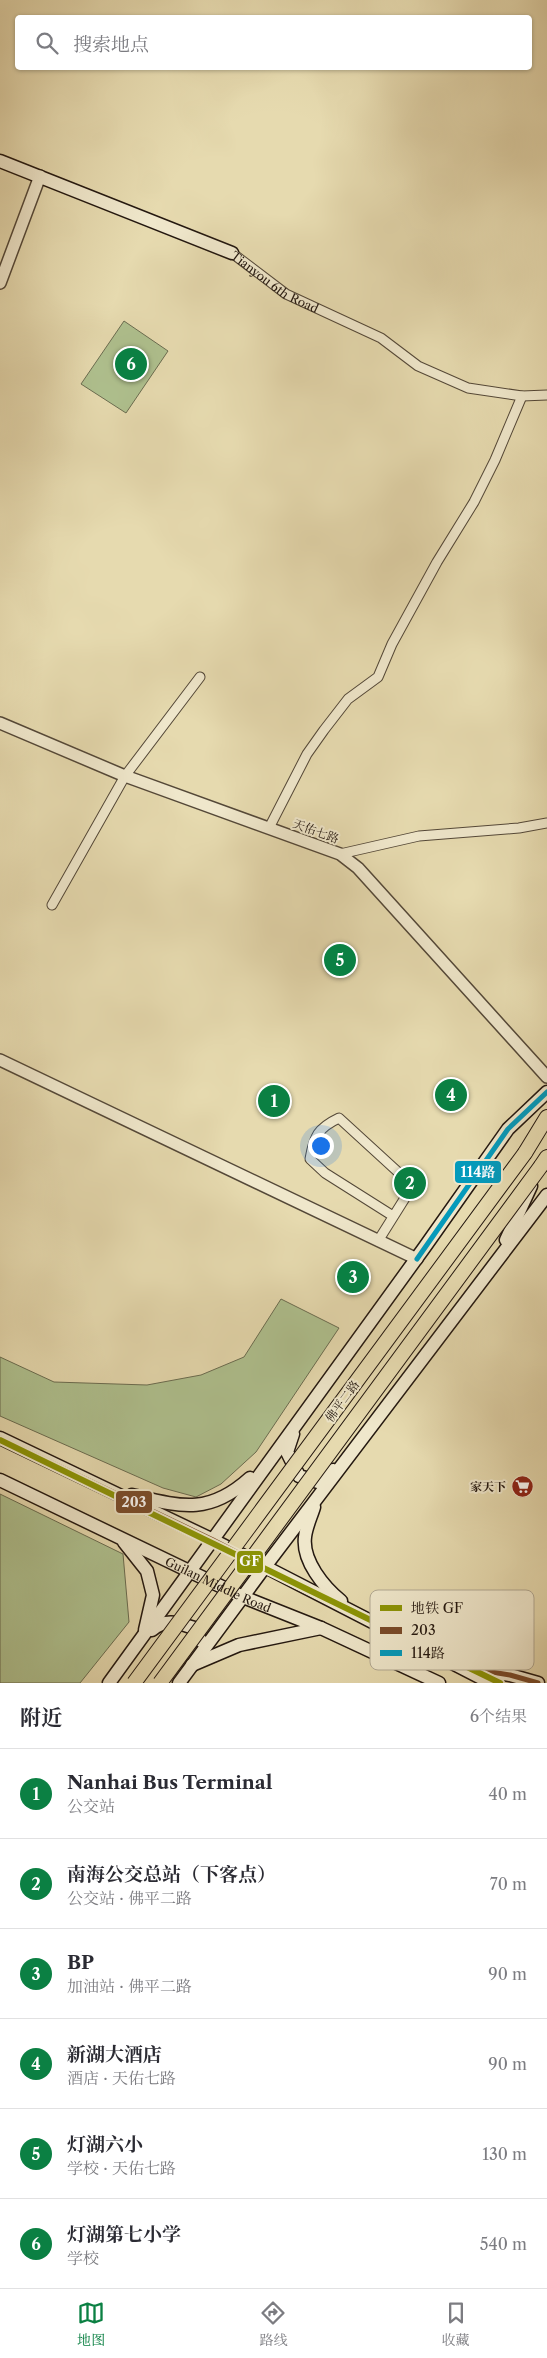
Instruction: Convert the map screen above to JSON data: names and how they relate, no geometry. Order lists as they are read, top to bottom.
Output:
{
  "streets": {
    "main road": ["Tianyou 6th Road", "佛平二路", "Guilan Middle Road"],
    "street": ["天佑七路"]
  },
  "places": {
    "supermarket": ["家天下"]
  },
  "lines": ["transit line 114路", "transit line 203", "metro line GF"],
  "legend": ["地铁 GF", "203", "114路"],
  "page": {
    "search": "搜索地点",
    "pins": [
      "6",
      "5",
      "4",
      "1",
      "2",
      "3"
    ],
    "heading": ["附近", "6个结果"],
    "list": [
      {
        "mark": "1",
        "name": "Nanhai Bus Terminal",
        "note": "公交站",
        "value": "40 m"
      },
      {
        "mark": "2",
        "name": "南海公交总站（下客点）",
        "note": "公交站 · 佛平二路",
        "value": "70 m"
      },
      {
        "mark": "3",
        "name": "BP",
        "note": "加油站 · 佛平二路",
        "value": "90 m"
      },
      {
        "mark": "4",
        "name": "新湖大酒店",
        "note": "酒店 · 天佑七路",
        "value": "90 m"
      },
      {
        "mark": "5",
        "name": "灯湖六小",
        "note": "学校 · 天佑七路",
        "value": "130 m"
      },
      {
        "mark": "6",
        "name": "灯湖第七小学",
        "note": "学校",
        "value": "540 m"
      }
    ],
    "nav": ["地图", "路线", "收藏"]
  }
}
